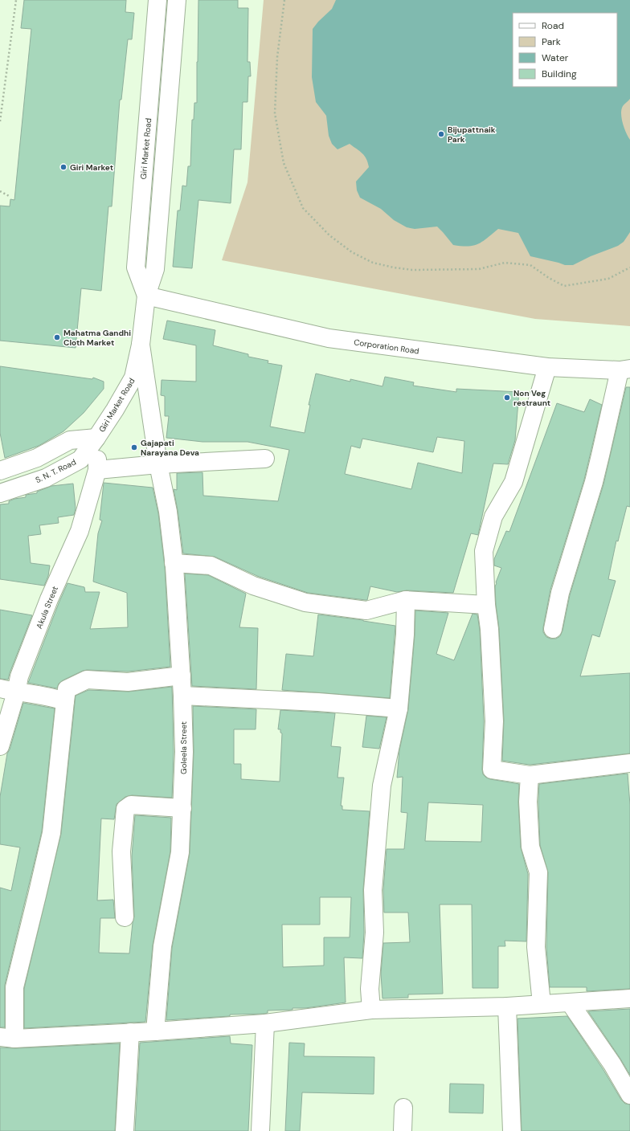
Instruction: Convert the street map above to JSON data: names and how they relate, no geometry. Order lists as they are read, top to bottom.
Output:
{
  "streets": {
    "street": [
      "Giri Market Road",
      "Corporation Road",
      "S. N. T. Road",
      "Akula Street",
      "Goleela Street"
    ]
  },
  "crossings": [
    ["Giri Market Road", "Corporation Road"],
    ["Giri Market Road", "S. N. T. Road"],
    ["Giri Market Road", "Akula Street"],
    ["Giri Market Road", "Goleela Street"],
    ["S. N. T. Road", "Akula Street"]
  ],
  "places": [
    "Bijupattnaik Park",
    "Giri Market",
    "Mahatma Gandhi Cloth Market",
    "Non Veg restraunt",
    "Gajapati Narayana Deva"
  ],
  "legend": [
    "Road",
    "Park",
    "Water",
    "Building"
  ]
}
